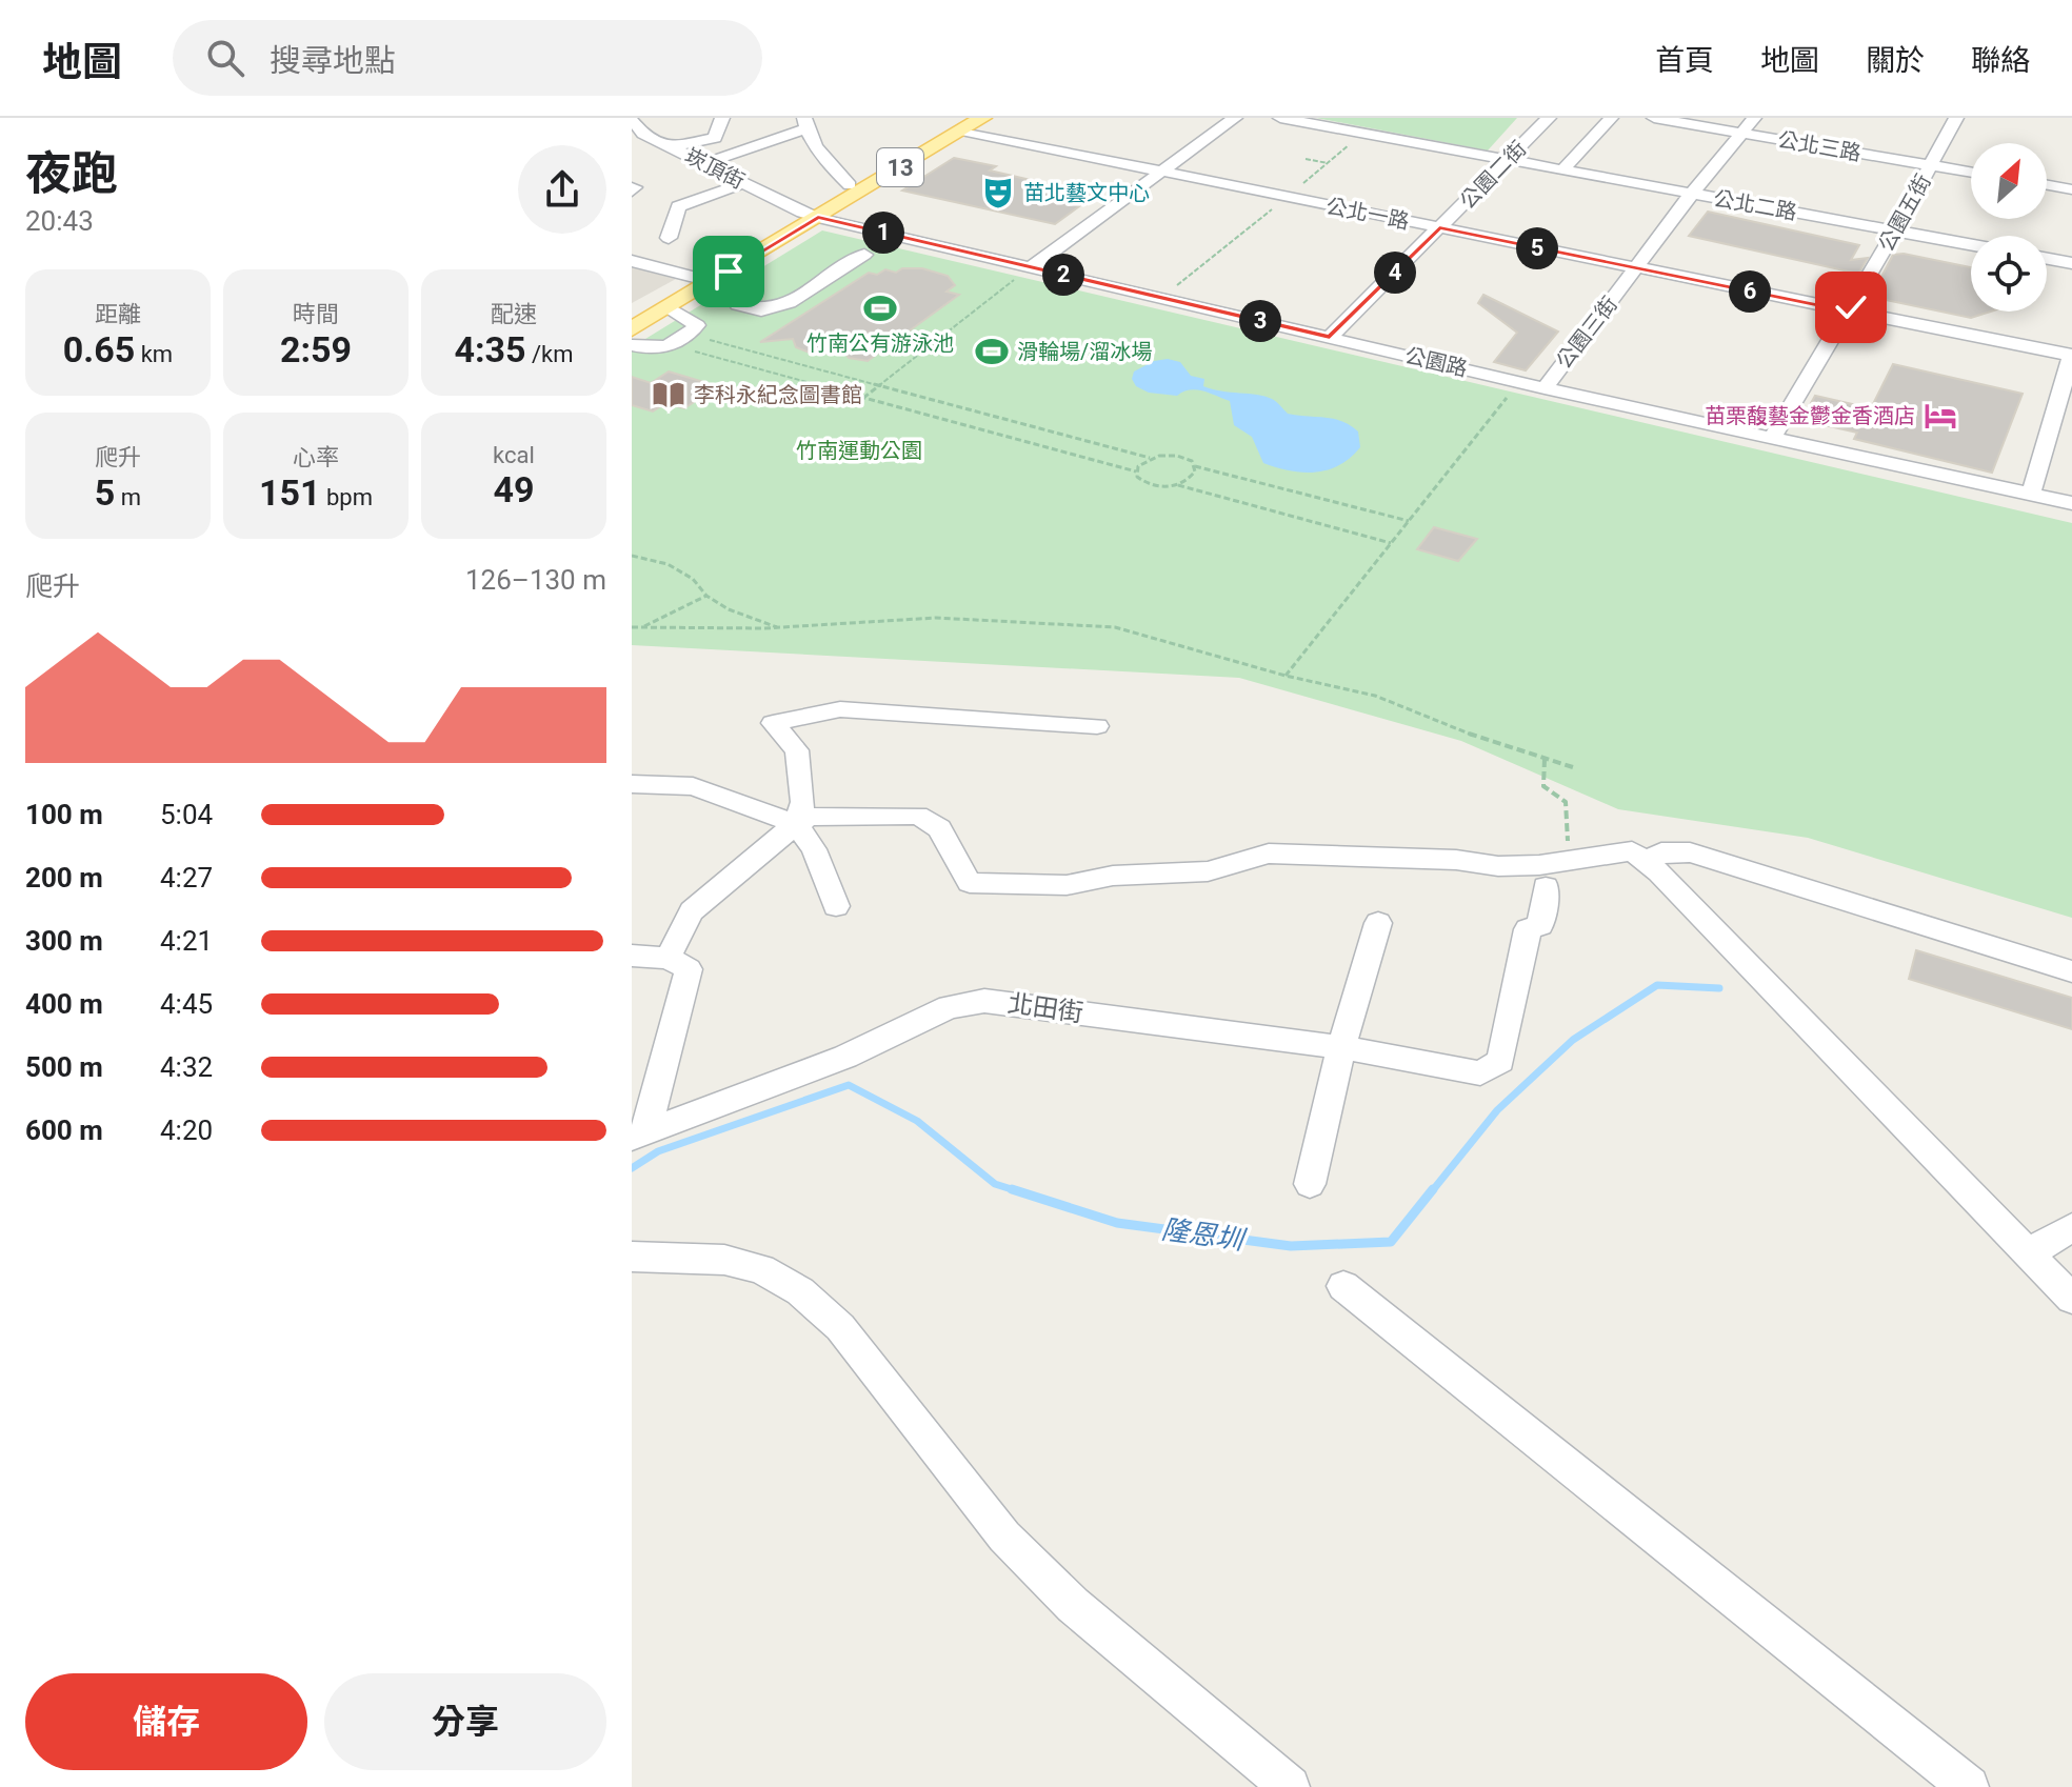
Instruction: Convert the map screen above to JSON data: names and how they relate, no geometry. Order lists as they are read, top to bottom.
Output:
{
  "streets": {
    "main road": ["13"],
    "street": [
      "公北三路",
      "崁頂街",
      "公園二街",
      "公北二路",
      "公園五街",
      "公北一路",
      "公園三街",
      "公園路",
      "北田街"
    ]
  },
  "crossings": [
    ["公北三路", "公園五街"],
    ["公北三路", "公園三街"],
    ["13", "崁頂街"],
    ["13", "公北一路"],
    ["13", "公園路"],
    ["崁頂街", "公園路"],
    ["公園二街", "公北二路"],
    ["公園二街", "公北一路"],
    ["公園二街", "公園路"],
    ["公北二路", "公園五街"],
    ["公北二路", "公園三街"],
    ["公園五街", "公北一路"],
    ["公園五街", "公園路"],
    ["公北一路", "公園三街"],
    ["公園三街", "公園路"]
  ],
  "water": ["隆恩圳"],
  "parks": ["竹南運動公園"],
  "places": {
    "theatre": ["苗北藝文中心"],
    "sports": ["竹南公有游泳池", "滑輪場/溜冰場"],
    "library": ["李科永紀念圖書館"],
    "hotel": ["苗栗馥藝金鬱金香酒店"]
  },
  "north": "top right",
  "page": {
    "header": "地圖",
    "search": "搜尋地點",
    "nav": [
      "首頁",
      "地圖",
      "關於",
      "聯絡"
    ],
    "heading": ["夜跑", "20:43"],
    "pins": [
      "1",
      "5",
      "4",
      "2",
      "6",
      "3"
    ],
    "stats": [
      ["距離", "0.65 km"],
      ["時間", "2:59"],
      ["配速", "4:35 /km"],
      ["爬升", "5 m"],
      ["心率", "151 bpm"],
      ["kcal", "49"]
    ],
    "chart": ["爬升", "126–130 m"],
    "list": [
      {
        "name": "100 m",
        "note": "5:04"
      },
      {
        "name": "200 m",
        "note": "4:27"
      },
      {
        "name": "300 m",
        "note": "4:21"
      },
      {
        "name": "400 m",
        "note": "4:45"
      },
      {
        "name": "500 m",
        "note": "4:32"
      },
      {
        "name": "600 m",
        "note": "4:20"
      }
    ],
    "buttons": ["儲存", "分享"]
  }
}
